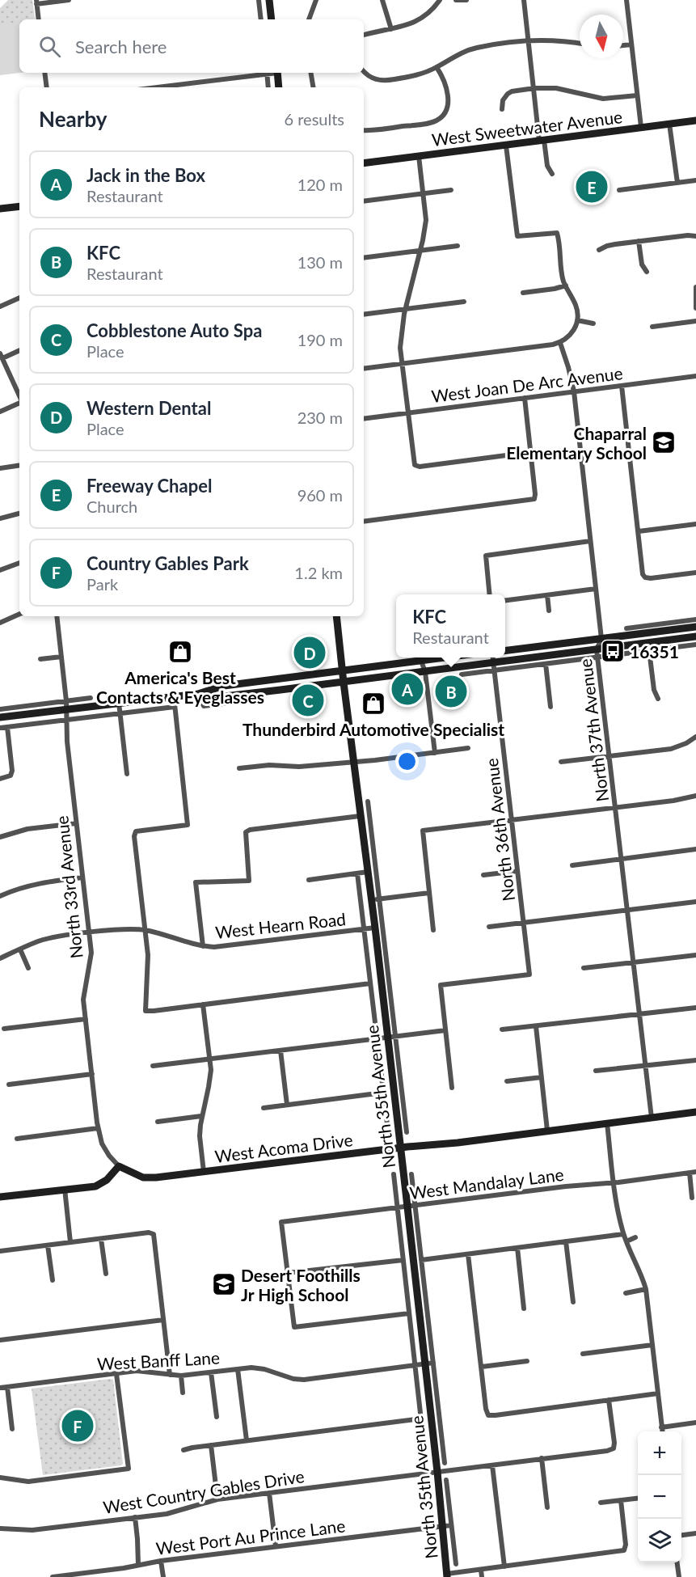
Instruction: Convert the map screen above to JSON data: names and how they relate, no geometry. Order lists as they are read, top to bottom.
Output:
{
  "streets": {
    "main road": ["West Sweetwater Avenue", "North 35th Avenue", "West Acoma Drive"],
    "street": [
      "West Joan De Arc Avenue",
      "North 37th Avenue",
      "North 36th Avenue",
      "North 33rd Avenue",
      "West Hearn Road",
      "West Mandalay Lane",
      "West Banff Lane",
      "West Country Gables Drive",
      "West Port Au Prince Lane"
    ]
  },
  "crossings": [
    ["West Joan De Arc Avenue", "North 37th Avenue"],
    ["North 37th Avenue", "West Acoma Drive"],
    ["North 33rd Avenue", "West Hearn Road"],
    ["North 33rd Avenue", "West Acoma Drive"],
    ["West Hearn Road", "North 35th Avenue"],
    ["North 35th Avenue", "West Acoma Drive"],
    ["North 35th Avenue", "West Mandalay Lane"],
    ["North 35th Avenue", "West Banff Lane"],
    ["North 35th Avenue", "West Country Gables Drive"],
    ["North 35th Avenue", "West Port Au Prince Lane"]
  ],
  "places": {
    "school or university": ["Chaparral Elementary School", "Desert Foothills Jr High School"],
    "bus stop": ["16351"],
    "shop": ["America's Best Contacts & Eyeglasses", "Thunderbird Automotive Specialist"]
  },
  "north": "bottom",
  "page": {
    "search": "Search here",
    "heading": ["Nearby", "6 results"],
    "list": [
      {
        "mark": "A",
        "name": "Jack in the Box",
        "note": "Restaurant",
        "value": "120 m"
      },
      {
        "mark": "B",
        "name": "KFC",
        "note": "Restaurant",
        "value": "130 m"
      },
      {
        "mark": "C",
        "name": "Cobblestone Auto Spa",
        "note": "Place",
        "value": "190 m"
      },
      {
        "mark": "D",
        "name": "Western Dental",
        "note": "Place",
        "value": "230 m"
      },
      {
        "mark": "E",
        "name": "Freeway Chapel",
        "note": "Church",
        "value": "960 m"
      },
      {
        "mark": "F",
        "name": "Country Gables Park",
        "note": "Park",
        "value": "1.2 km"
      }
    ],
    "pins": [
      "E",
      "D",
      "A",
      "B",
      "C",
      "F"
    ],
    "popup": ["KFC", "Restaurant"],
    "map_buttons": ["+", "−"]
  }
}
